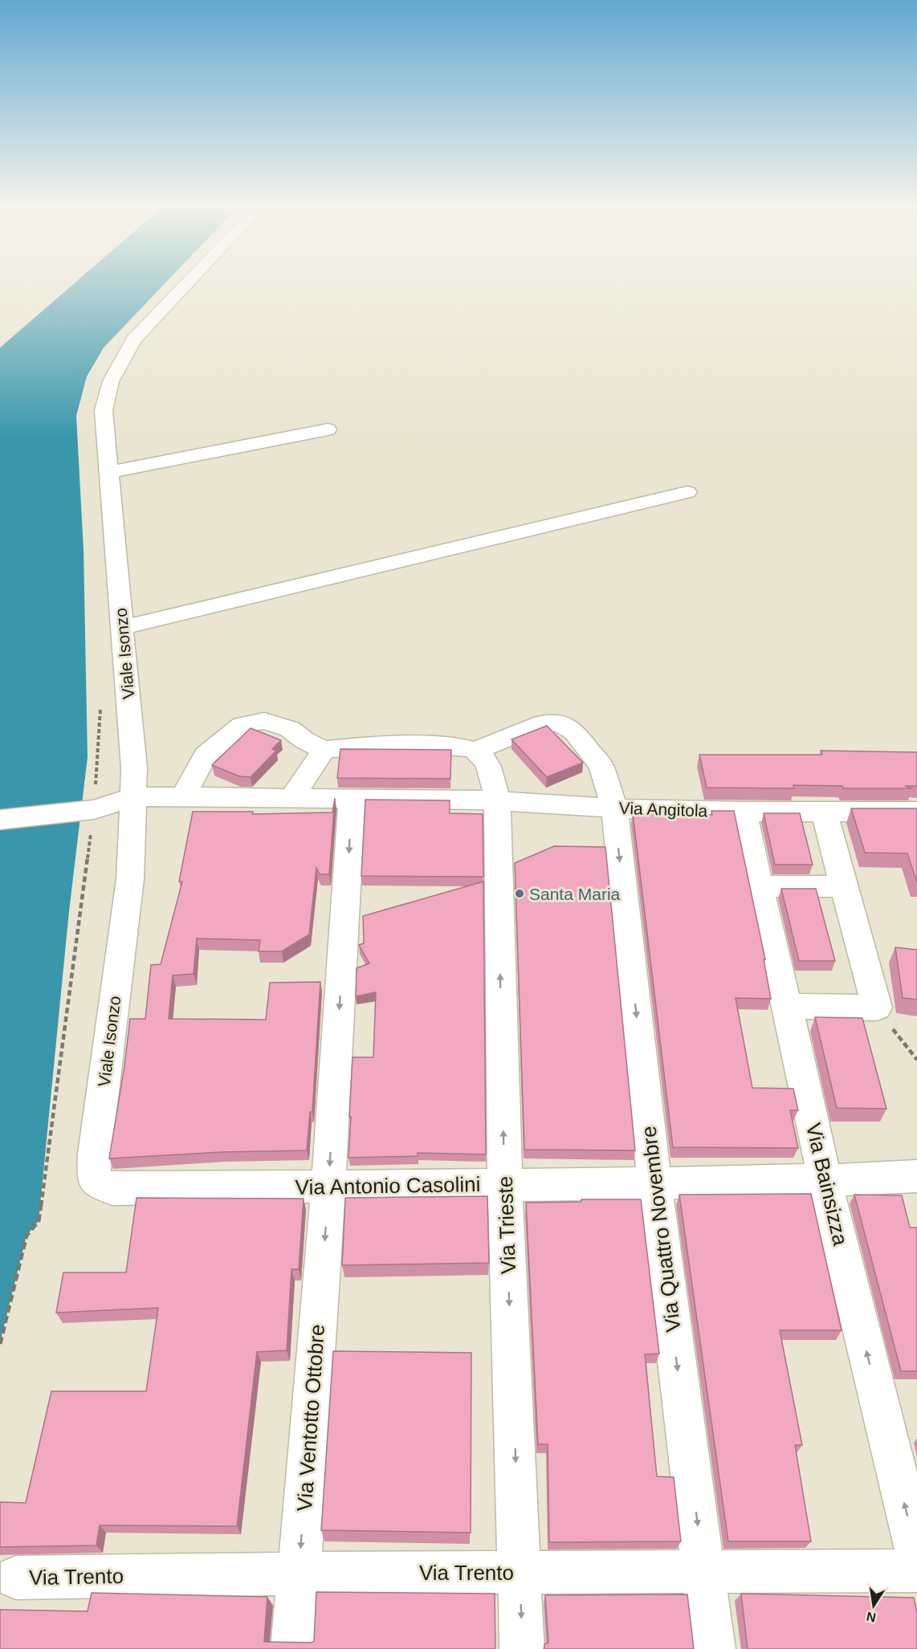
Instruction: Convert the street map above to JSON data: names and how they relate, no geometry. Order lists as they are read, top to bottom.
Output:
{
  "streets": {
    "street": [
      "Viale Isonzo",
      "Via Angitola",
      "Via Bainsizza",
      "Via Antonio Casolini",
      "Via Trieste",
      "Via Quattro Novembre",
      "Via Ventotto Ottobre",
      "Via Trento"
    ]
  },
  "crossings": [
    ["Viale Isonzo", "Via Angitola"],
    ["Viale Isonzo", "Via Antonio Casolini"],
    ["Via Angitola", "Via Bainsizza"],
    ["Via Angitola", "Via Trieste"],
    ["Via Angitola", "Via Quattro Novembre"],
    ["Via Angitola", "Via Ventotto Ottobre"],
    ["Via Bainsizza", "Via Antonio Casolini"],
    ["Via Antonio Casolini", "Via Trieste"],
    ["Via Antonio Casolini", "Via Quattro Novembre"],
    ["Via Antonio Casolini", "Via Ventotto Ottobre"],
    ["Via Trieste", "Via Quattro Novembre"],
    ["Via Trieste", "Via Trento"],
    ["Via Quattro Novembre", "Via Trento"],
    ["Via Ventotto Ottobre", "Via Trento"]
  ],
  "one_way": ["Via Bainsizza", "Via Quattro Novembre", "Via Ventotto Ottobre"],
  "places": ["Santa Maria"],
  "north": "bottom"
}
